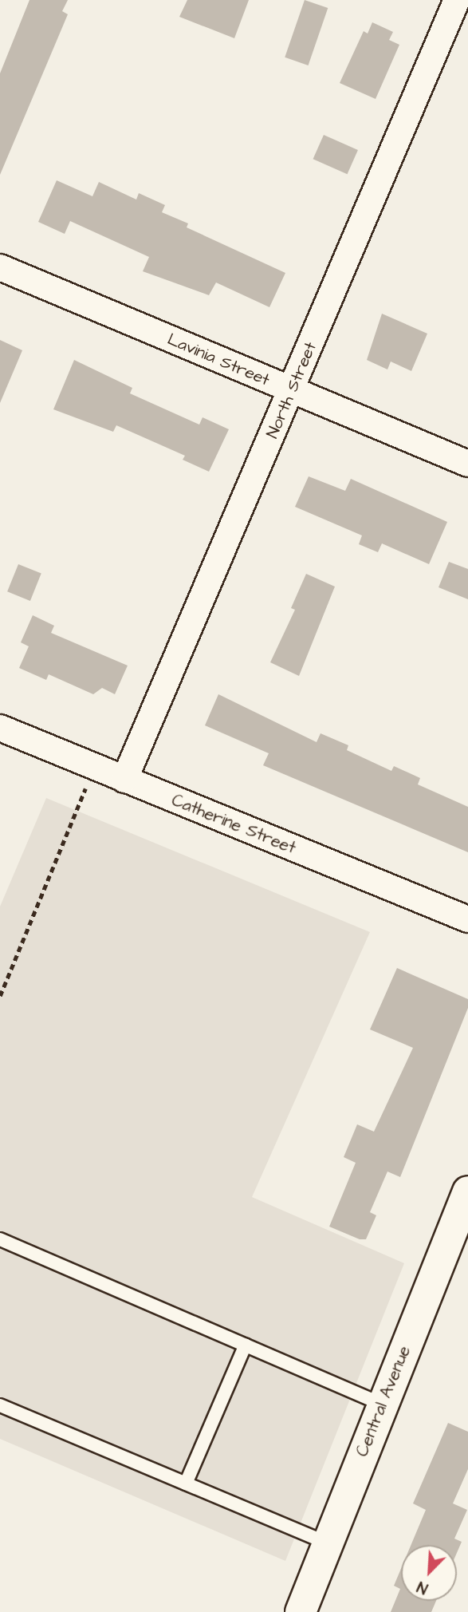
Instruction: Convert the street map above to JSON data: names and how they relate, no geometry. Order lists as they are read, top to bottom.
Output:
{
  "streets": {
    "main road": ["Central Avenue"],
    "street": ["Lavinia Street", "North Street", "Catherine Street"]
  },
  "crossings": [
    ["Lavinia Street", "North Street"],
    ["North Street", "Catherine Street"]
  ],
  "north": "bottom left"
}
